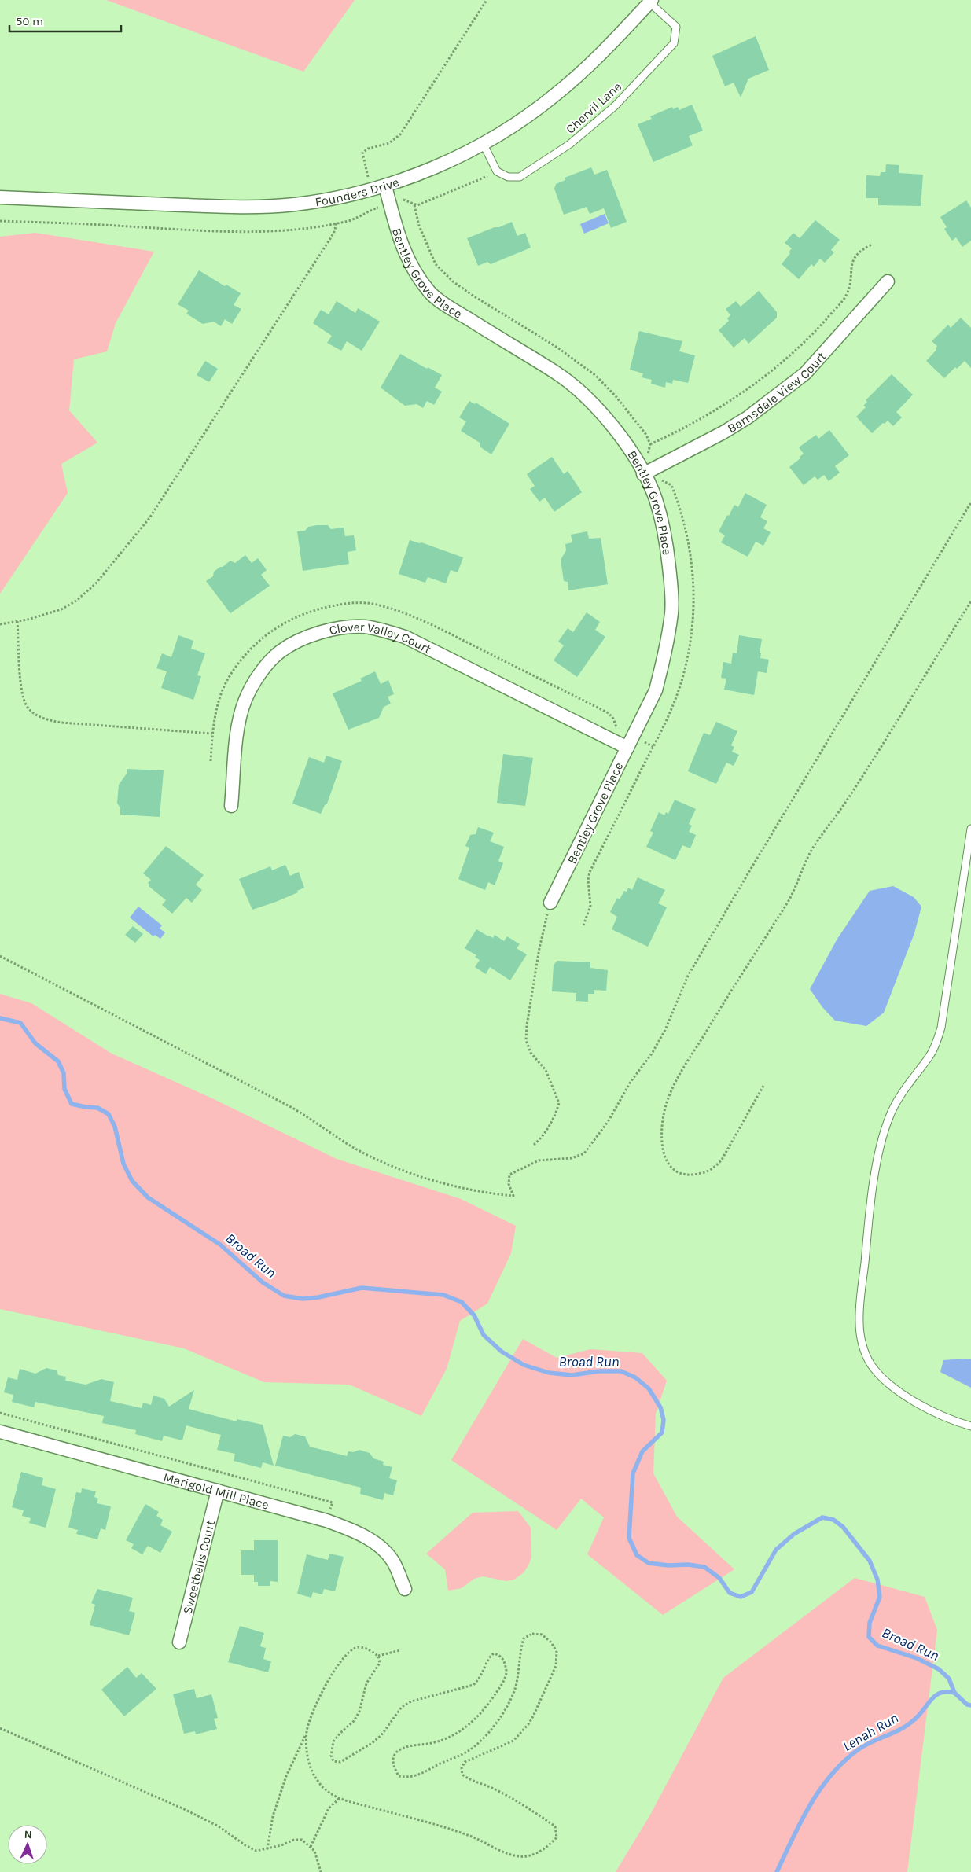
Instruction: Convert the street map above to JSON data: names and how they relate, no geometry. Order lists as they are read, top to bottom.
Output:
{
  "streets": {
    "street": [
      "Founders Drive",
      "Bentley Grove Place",
      "Barnsdale View Court",
      "Clover Valley Court",
      "Marigold Mill Place",
      "Sweetbells Court"
    ],
    "lane": ["Chervil Lane"]
  },
  "crossings": [
    ["Chervil Lane", "Founders Drive"],
    ["Founders Drive", "Bentley Grove Place"],
    ["Bentley Grove Place", "Barnsdale View Court"],
    ["Bentley Grove Place", "Clover Valley Court"],
    ["Marigold Mill Place", "Sweetbells Court"]
  ],
  "water": ["Broad Run", "Lenah Run"],
  "scale_bar": "50 m",
  "north": "top"
}
